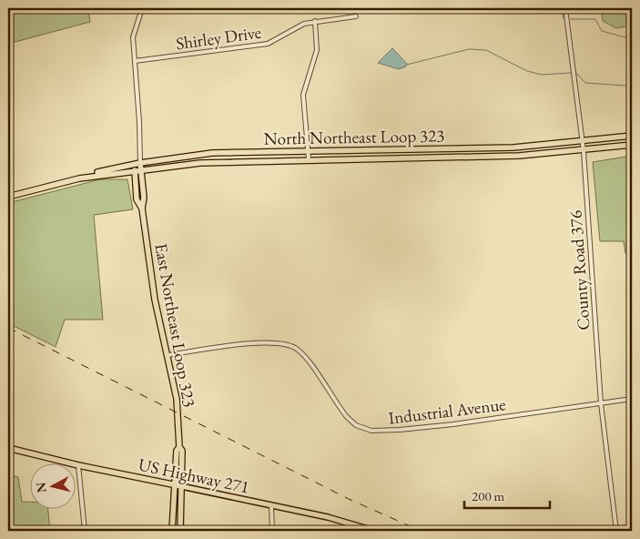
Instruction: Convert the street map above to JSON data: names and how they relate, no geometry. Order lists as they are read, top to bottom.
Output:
{
  "streets": {
    "highway": ["North Northeast Loop 323", "East Northeast Loop 323", "US Highway 271"],
    "street": ["Shirley Drive", "County Road 376", "Industrial Avenue"]
  },
  "crossings": [
    ["North Northeast Loop 323", "County Road 376"],
    ["North Northeast Loop 323", "East Northeast Loop 323"],
    ["County Road 376", "Industrial Avenue"],
    ["East Northeast Loop 323", "Industrial Avenue"],
    ["East Northeast Loop 323", "US Highway 271"]
  ],
  "scale_bar": "200 m",
  "north": "left"
}
